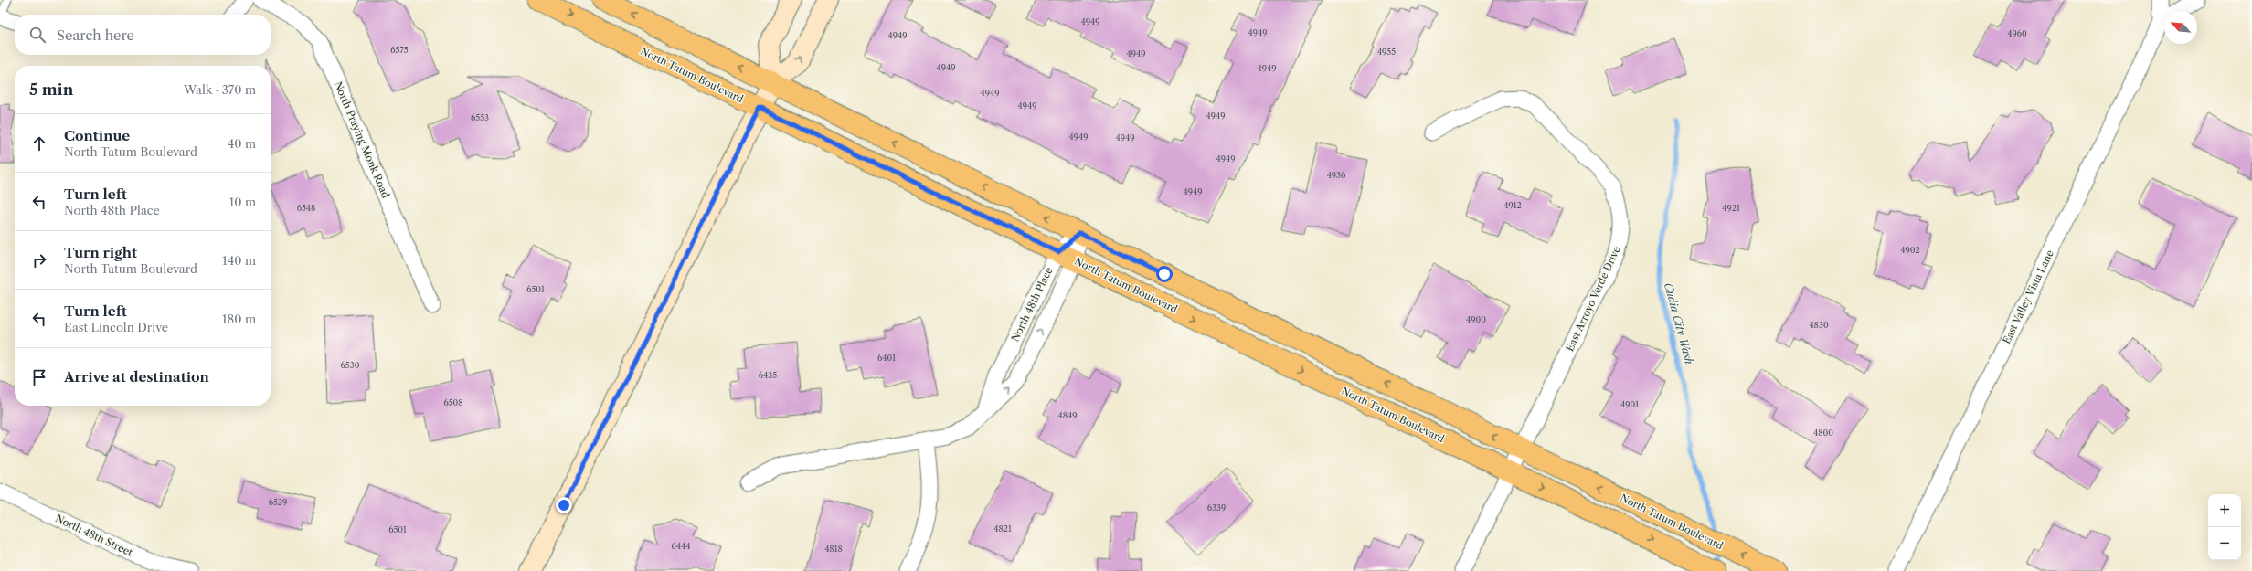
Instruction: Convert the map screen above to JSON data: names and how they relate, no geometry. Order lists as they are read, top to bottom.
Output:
{
  "streets": {
    "main road": ["North Tatum Boulevard"],
    "street": [
      "North Praying Monk Road",
      "East Valley Vista Lane",
      "East Arroyo Verde Drive",
      "North 48th Place",
      "North 48th Street"
    ]
  },
  "crossings": [
    ["North Tatum Boulevard", "East Arroyo Verde Drive"],
    ["North Tatum Boulevard", "North 48th Place"]
  ],
  "water": ["Cudia City Wash"],
  "house_numbers": [
    "4949",
    "4949",
    "4960",
    "4949",
    "6575",
    "4955",
    "4949",
    "4949",
    "4949",
    "4949",
    "4949",
    "4949",
    "6553",
    "4949",
    "4949",
    "4949",
    "4936",
    "4949",
    "4912",
    "6548",
    "4921",
    "4902",
    "6501",
    "4900",
    "4830",
    "6401",
    "6530",
    "6435",
    "6508",
    "4901",
    "4849",
    "4800",
    "6529",
    "6339",
    "4821",
    "6501",
    "6444",
    "4818"
  ],
  "north": "top left",
  "page": {
    "search": "Search here",
    "heading": ["5 min", "Walk · 370 m"],
    "list": [
      ["Continue", "North Tatum Boulevard", "40 m"],
      ["Turn left", "North 48th Place", "10 m"],
      ["Turn right", "North Tatum Boulevard", "140 m"],
      ["Turn left", "East Lincoln Drive", "180 m"],
      "Arrive at destination"
    ],
    "map_buttons": ["+", "−"]
  }
}
